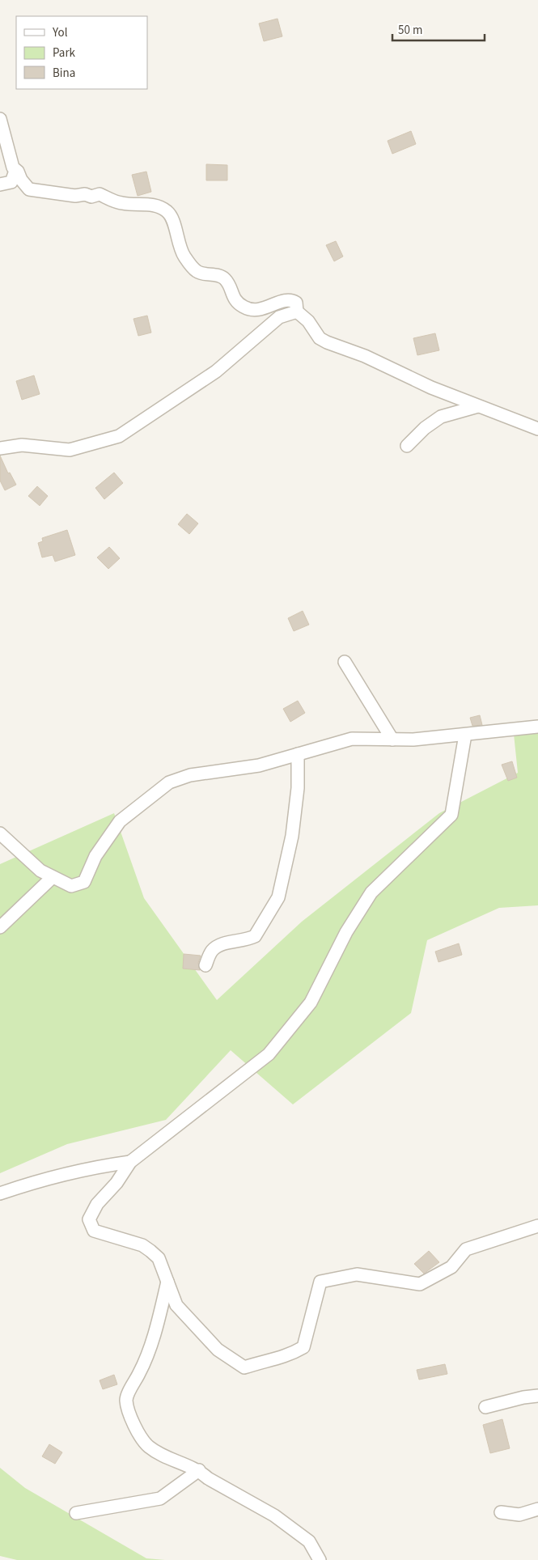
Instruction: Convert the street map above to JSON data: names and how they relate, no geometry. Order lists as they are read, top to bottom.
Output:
{
  "legend": ["Yol", "Park", "Bina"],
  "scale_bar": "50 m"
}
